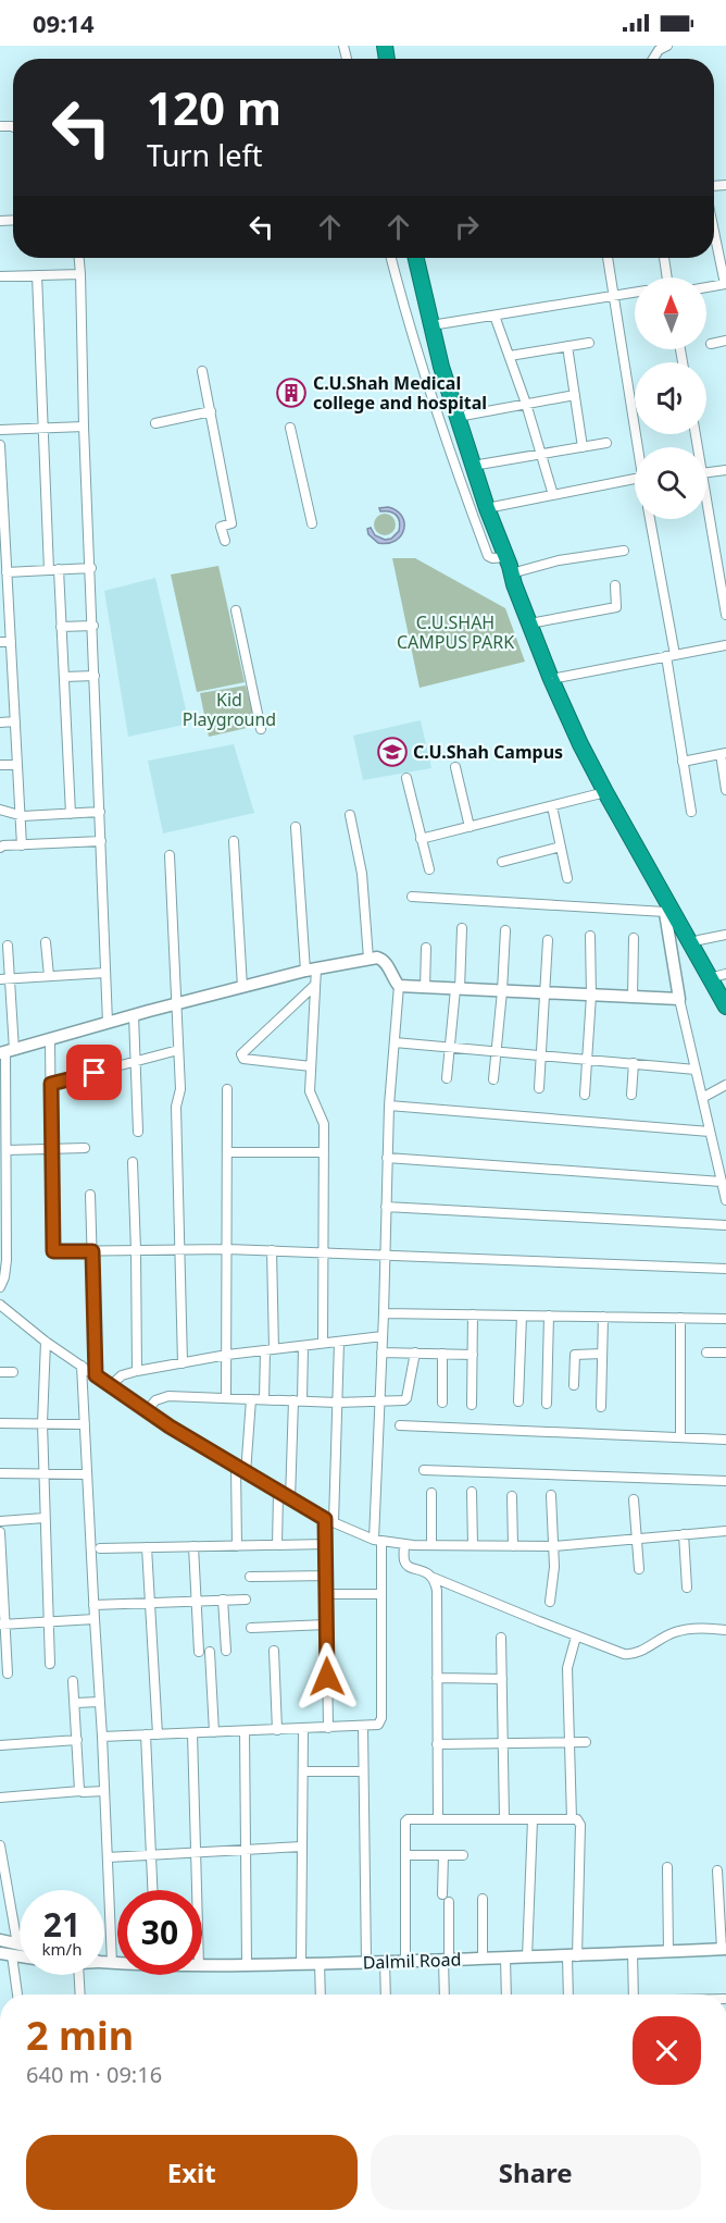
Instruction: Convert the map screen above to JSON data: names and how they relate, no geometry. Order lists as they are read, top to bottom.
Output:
{
  "streets": {
    "street": ["Dalmil Road"]
  },
  "parks": ["C.U.SHAH CAMPUS PARK", "Kid Playground"],
  "places": {
    "building": ["C.U.Shah Medical college and hospital"],
    "school or university": ["C.U.Shah Campus"]
  },
  "north": "top",
  "page": {
    "status": "09:14",
    "turn": ["120 m", "Turn left"],
    "speed": "21 km/h",
    "limit": "30",
    "heading": ["2 min", "640 m · 09:16"],
    "buttons": ["Exit", "Share"]
  }
}
